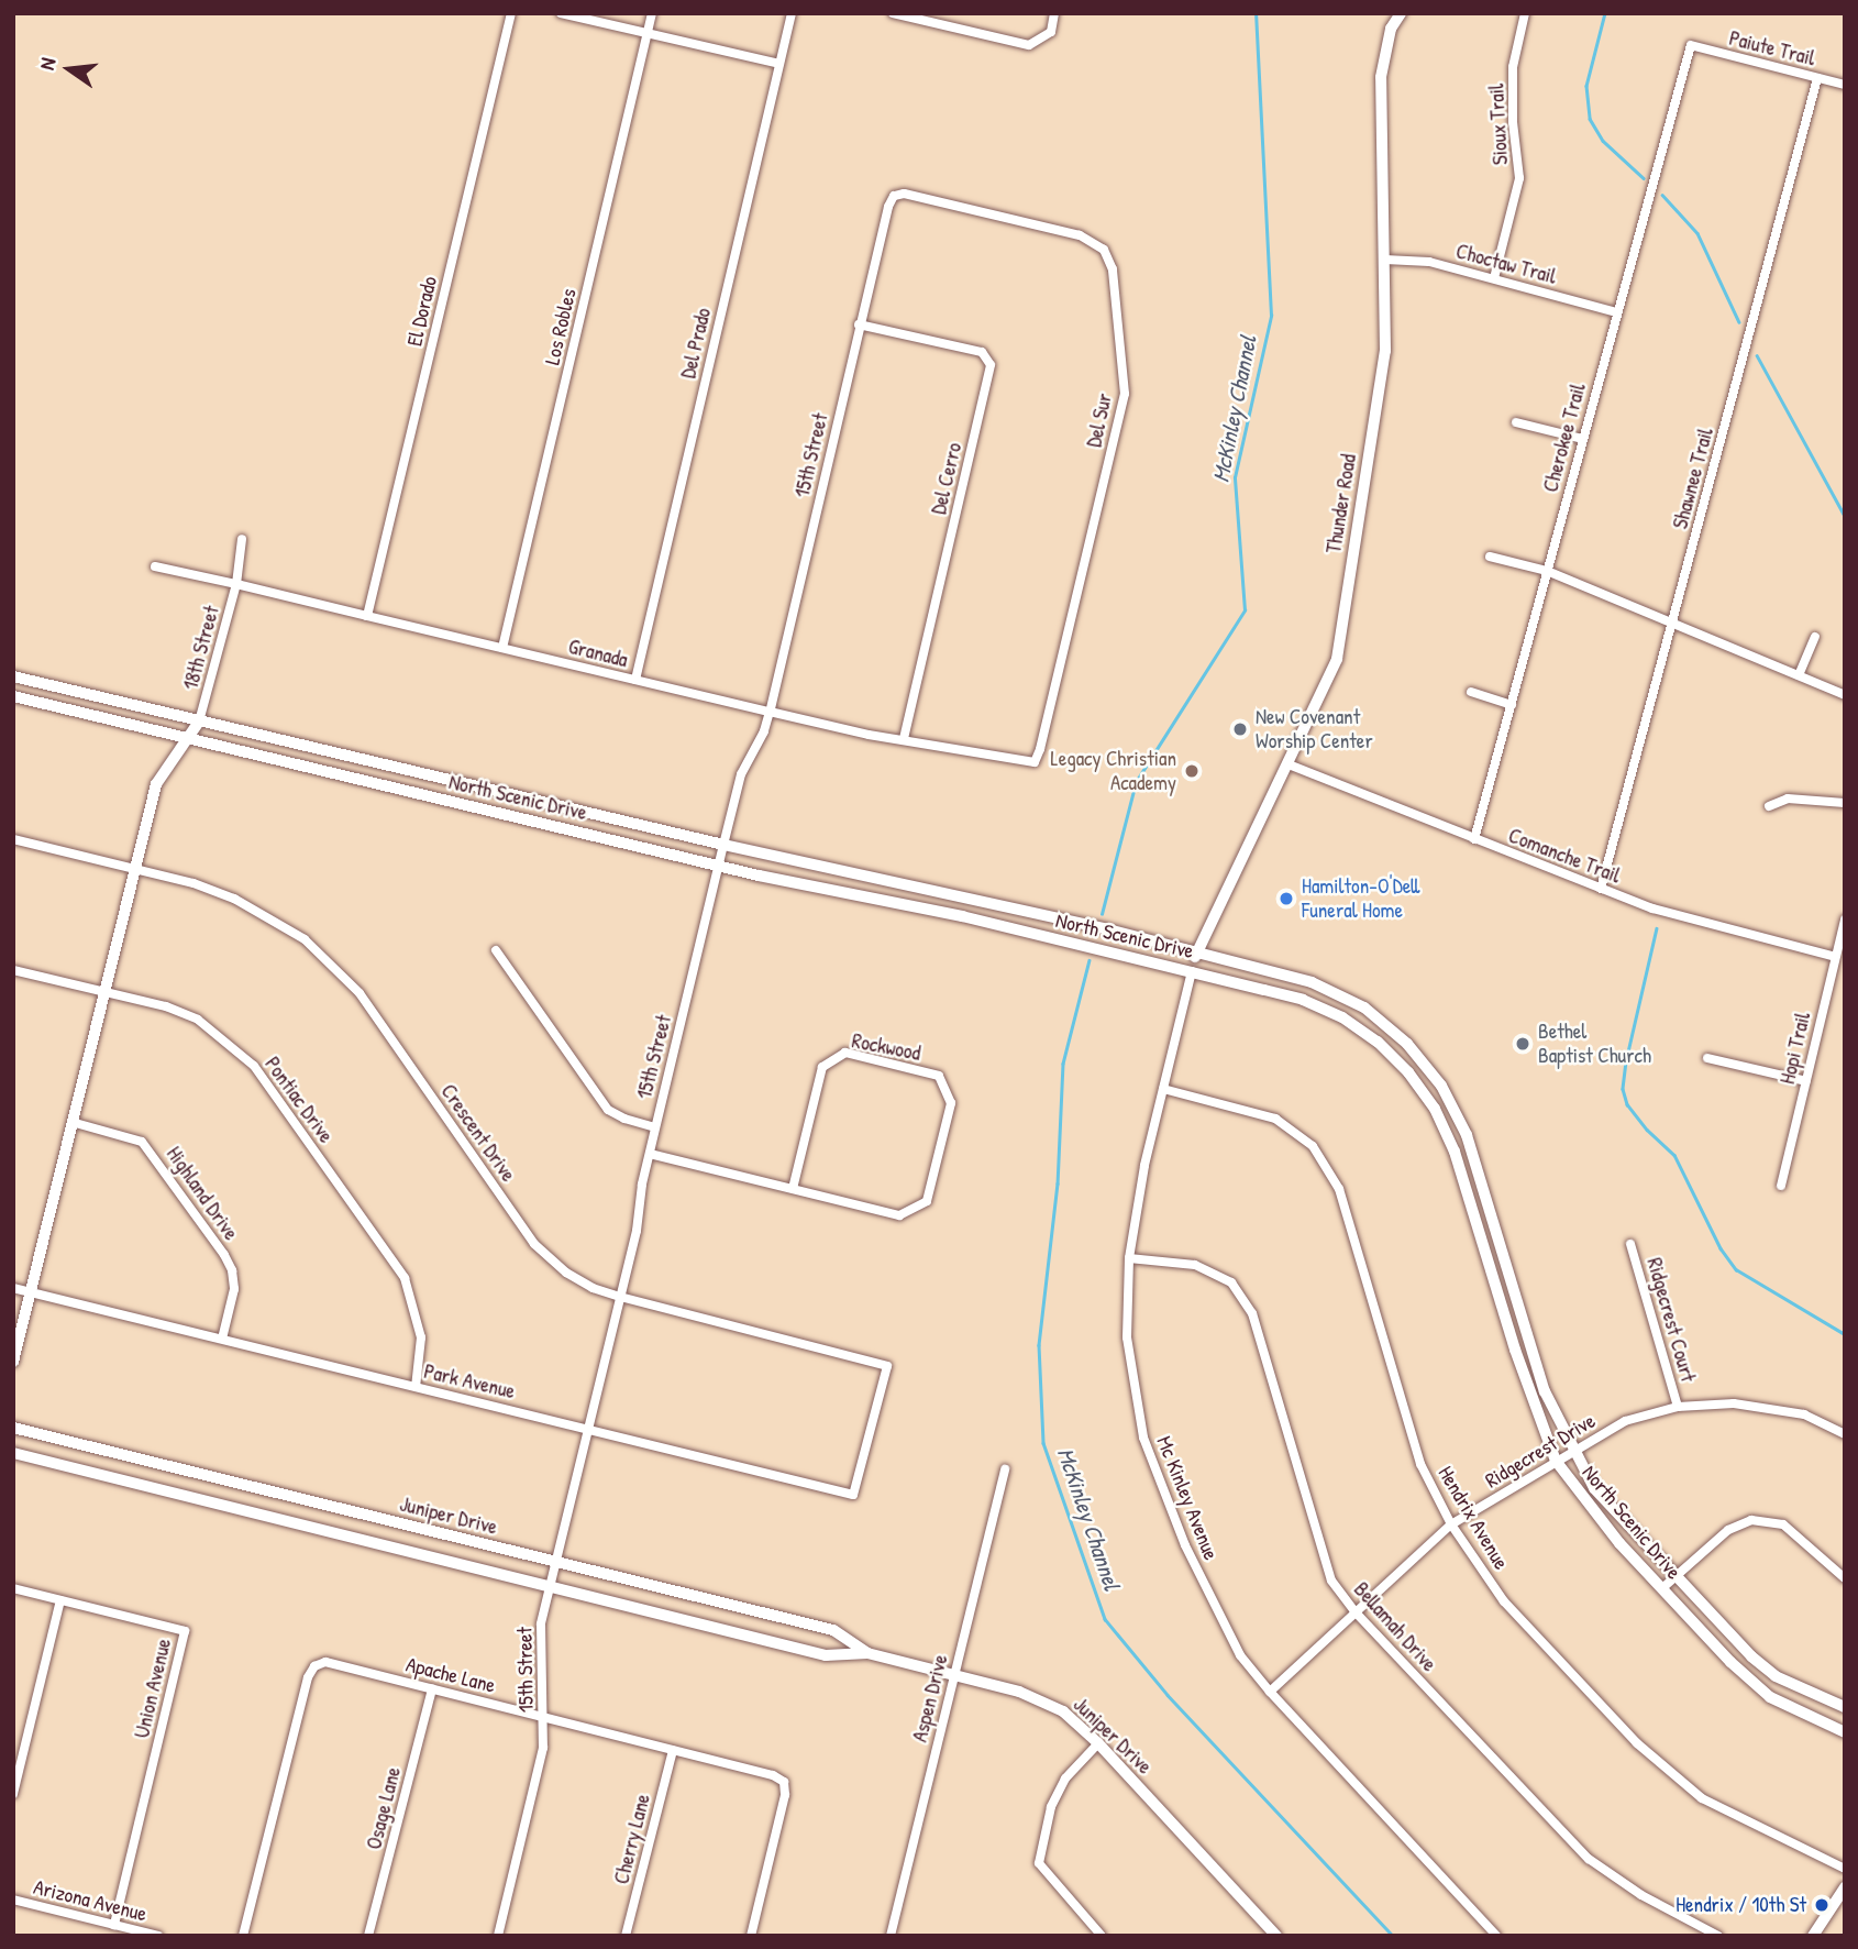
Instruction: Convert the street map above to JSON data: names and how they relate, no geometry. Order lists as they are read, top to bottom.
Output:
{
  "streets": {
    "main road": ["Thunder Road", "North Scenic Drive", "Juniper Drive"],
    "street": [
      "Paiute Trail",
      "Sioux Trail",
      "Choctaw Trail",
      "El Dorado",
      "Los Robles",
      "Del Prado",
      "Del Sur",
      "Cherokee Trail",
      "15th Street",
      "Del Cerro",
      "Shawnee Trail",
      "18th Street",
      "Granada",
      "Comanche Trail",
      "Rockwood",
      "Hopi Trail",
      "Pontiac Drive",
      "Crescent Drive",
      "Highland Drive",
      "Ridgecrest Court",
      "Park Avenue",
      "Ridgecrest Drive",
      "Mc Kinley Avenue",
      "Hendrix Avenue",
      "Bellamah Drive",
      "Apache Lane",
      "Union Avenue",
      "Aspen Drive",
      "Osage Lane",
      "Cherry Lane",
      "Arizona Avenue"
    ]
  },
  "crossings": [
    ["Paiute Trail", "Cherokee Trail"],
    ["Paiute Trail", "Shawnee Trail"],
    ["Sioux Trail", "Choctaw Trail"],
    ["Choctaw Trail", "Cherokee Trail"],
    ["Choctaw Trail", "Thunder Road"],
    ["El Dorado", "Granada"],
    ["Los Robles", "Granada"],
    ["Del Prado", "Granada"],
    ["Del Sur", "15th Street"],
    ["Del Sur", "Granada"],
    ["Cherokee Trail", "Comanche Trail"],
    ["15th Street", "Del Cerro"],
    ["15th Street", "Granada"],
    ["15th Street", "North Scenic Drive"],
    ["15th Street", "Rockwood"],
    ["15th Street", "Crescent Drive"],
    ["15th Street", "Park Avenue"],
    ["15th Street", "Juniper Drive"],
    ["15th Street", "Apache Lane"],
    ["Del Cerro", "Granada"],
    ["Shawnee Trail", "Comanche Trail"],
    ["Thunder Road", "North Scenic Drive"],
    ["Thunder Road", "Comanche Trail"],
    ["Thunder Road", "Mc Kinley Avenue"],
    ["18th Street", "Granada"],
    ["18th Street", "North Scenic Drive"],
    ["North Scenic Drive", "Ridgecrest Drive"],
    ["North Scenic Drive", "Mc Kinley Avenue"],
    ["Comanche Trail", "Hopi Trail"],
    ["Pontiac Drive", "Park Avenue"],
    ["Crescent Drive", "Park Avenue"],
    ["Highland Drive", "Park Avenue"],
    ["Ridgecrest Court", "Ridgecrest Drive"],
    ["Ridgecrest Drive", "Mc Kinley Avenue"],
    ["Ridgecrest Drive", "Hendrix Avenue"],
    ["Ridgecrest Drive", "Bellamah Drive"],
    ["Mc Kinley Avenue", "Hendrix Avenue"],
    ["Mc Kinley Avenue", "Bellamah Drive"],
    ["Juniper Drive", "Aspen Drive"],
    ["Apache Lane", "Osage Lane"],
    ["Apache Lane", "Cherry Lane"],
    ["Union Avenue", "Arizona Avenue"]
  ],
  "water": ["McKinley Channel"],
  "places": [
    "New Covenant Worship Center",
    "Legacy Christian Academy",
    "Hamilton-O'Dell Funeral Home",
    "Bethel Baptist Church",
    "Hendrix / 10th St"
  ],
  "north": "left"
}
